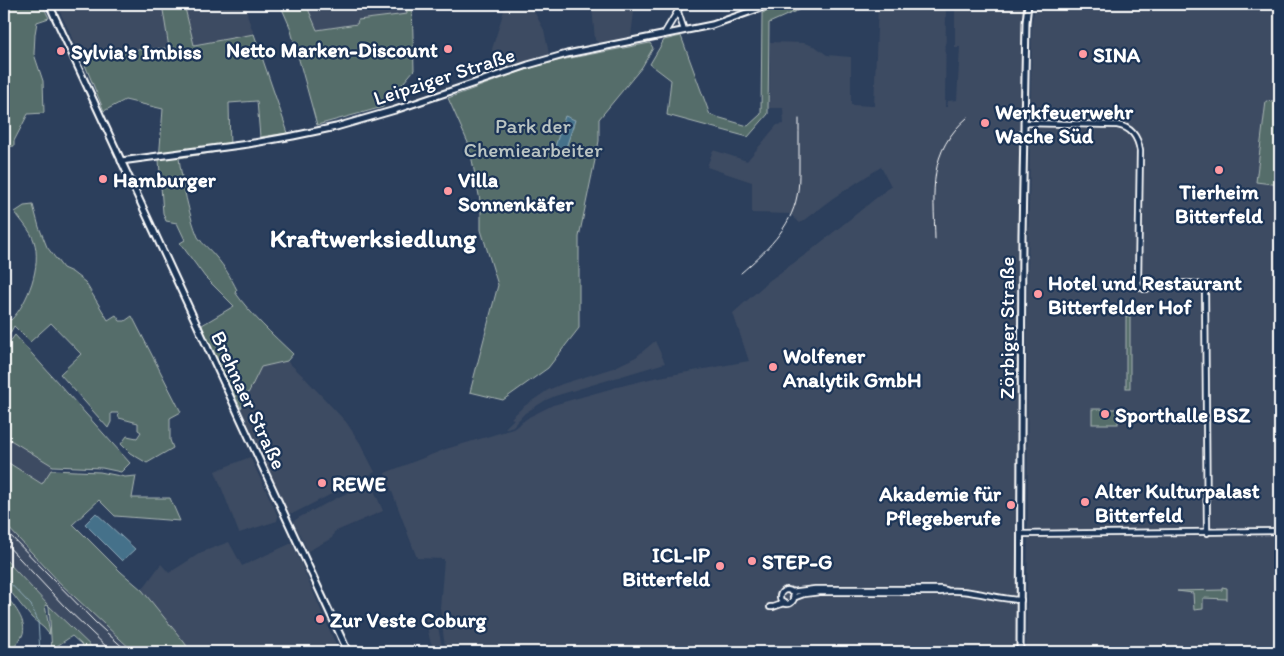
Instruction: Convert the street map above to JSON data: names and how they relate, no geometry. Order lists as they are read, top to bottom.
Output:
{
  "streets": {
    "main road": ["Leipziger Straße", "Zörbiger Straße", "Brehnaer Straße"]
  },
  "crossings": [
    ["Leipziger Straße", "Brehnaer Straße"]
  ],
  "districts": ["Kraftwerksiedlung"],
  "parks": ["Park der Chemiearbeiter"],
  "places": [
    "Netto Marken-Discount",
    "Sylvia's Imbiss",
    "SINA",
    "Werkfeuerwehr Wache Süd",
    "Tierheim Bitterfeld",
    "Hamburger",
    "Villa Sonnenkäfer",
    "Hotel und Restaurant Bitterfelder Hof",
    "Wolfener Analytik GmbH",
    "Sporthalle BSZ",
    "REWE",
    "Alter Kulturpalast Bitterfeld",
    "Akademie für Pflegeberufe",
    "STEP-G",
    "ICL-IP Bitterfeld",
    "Zur Veste Coburg"
  ]
}
